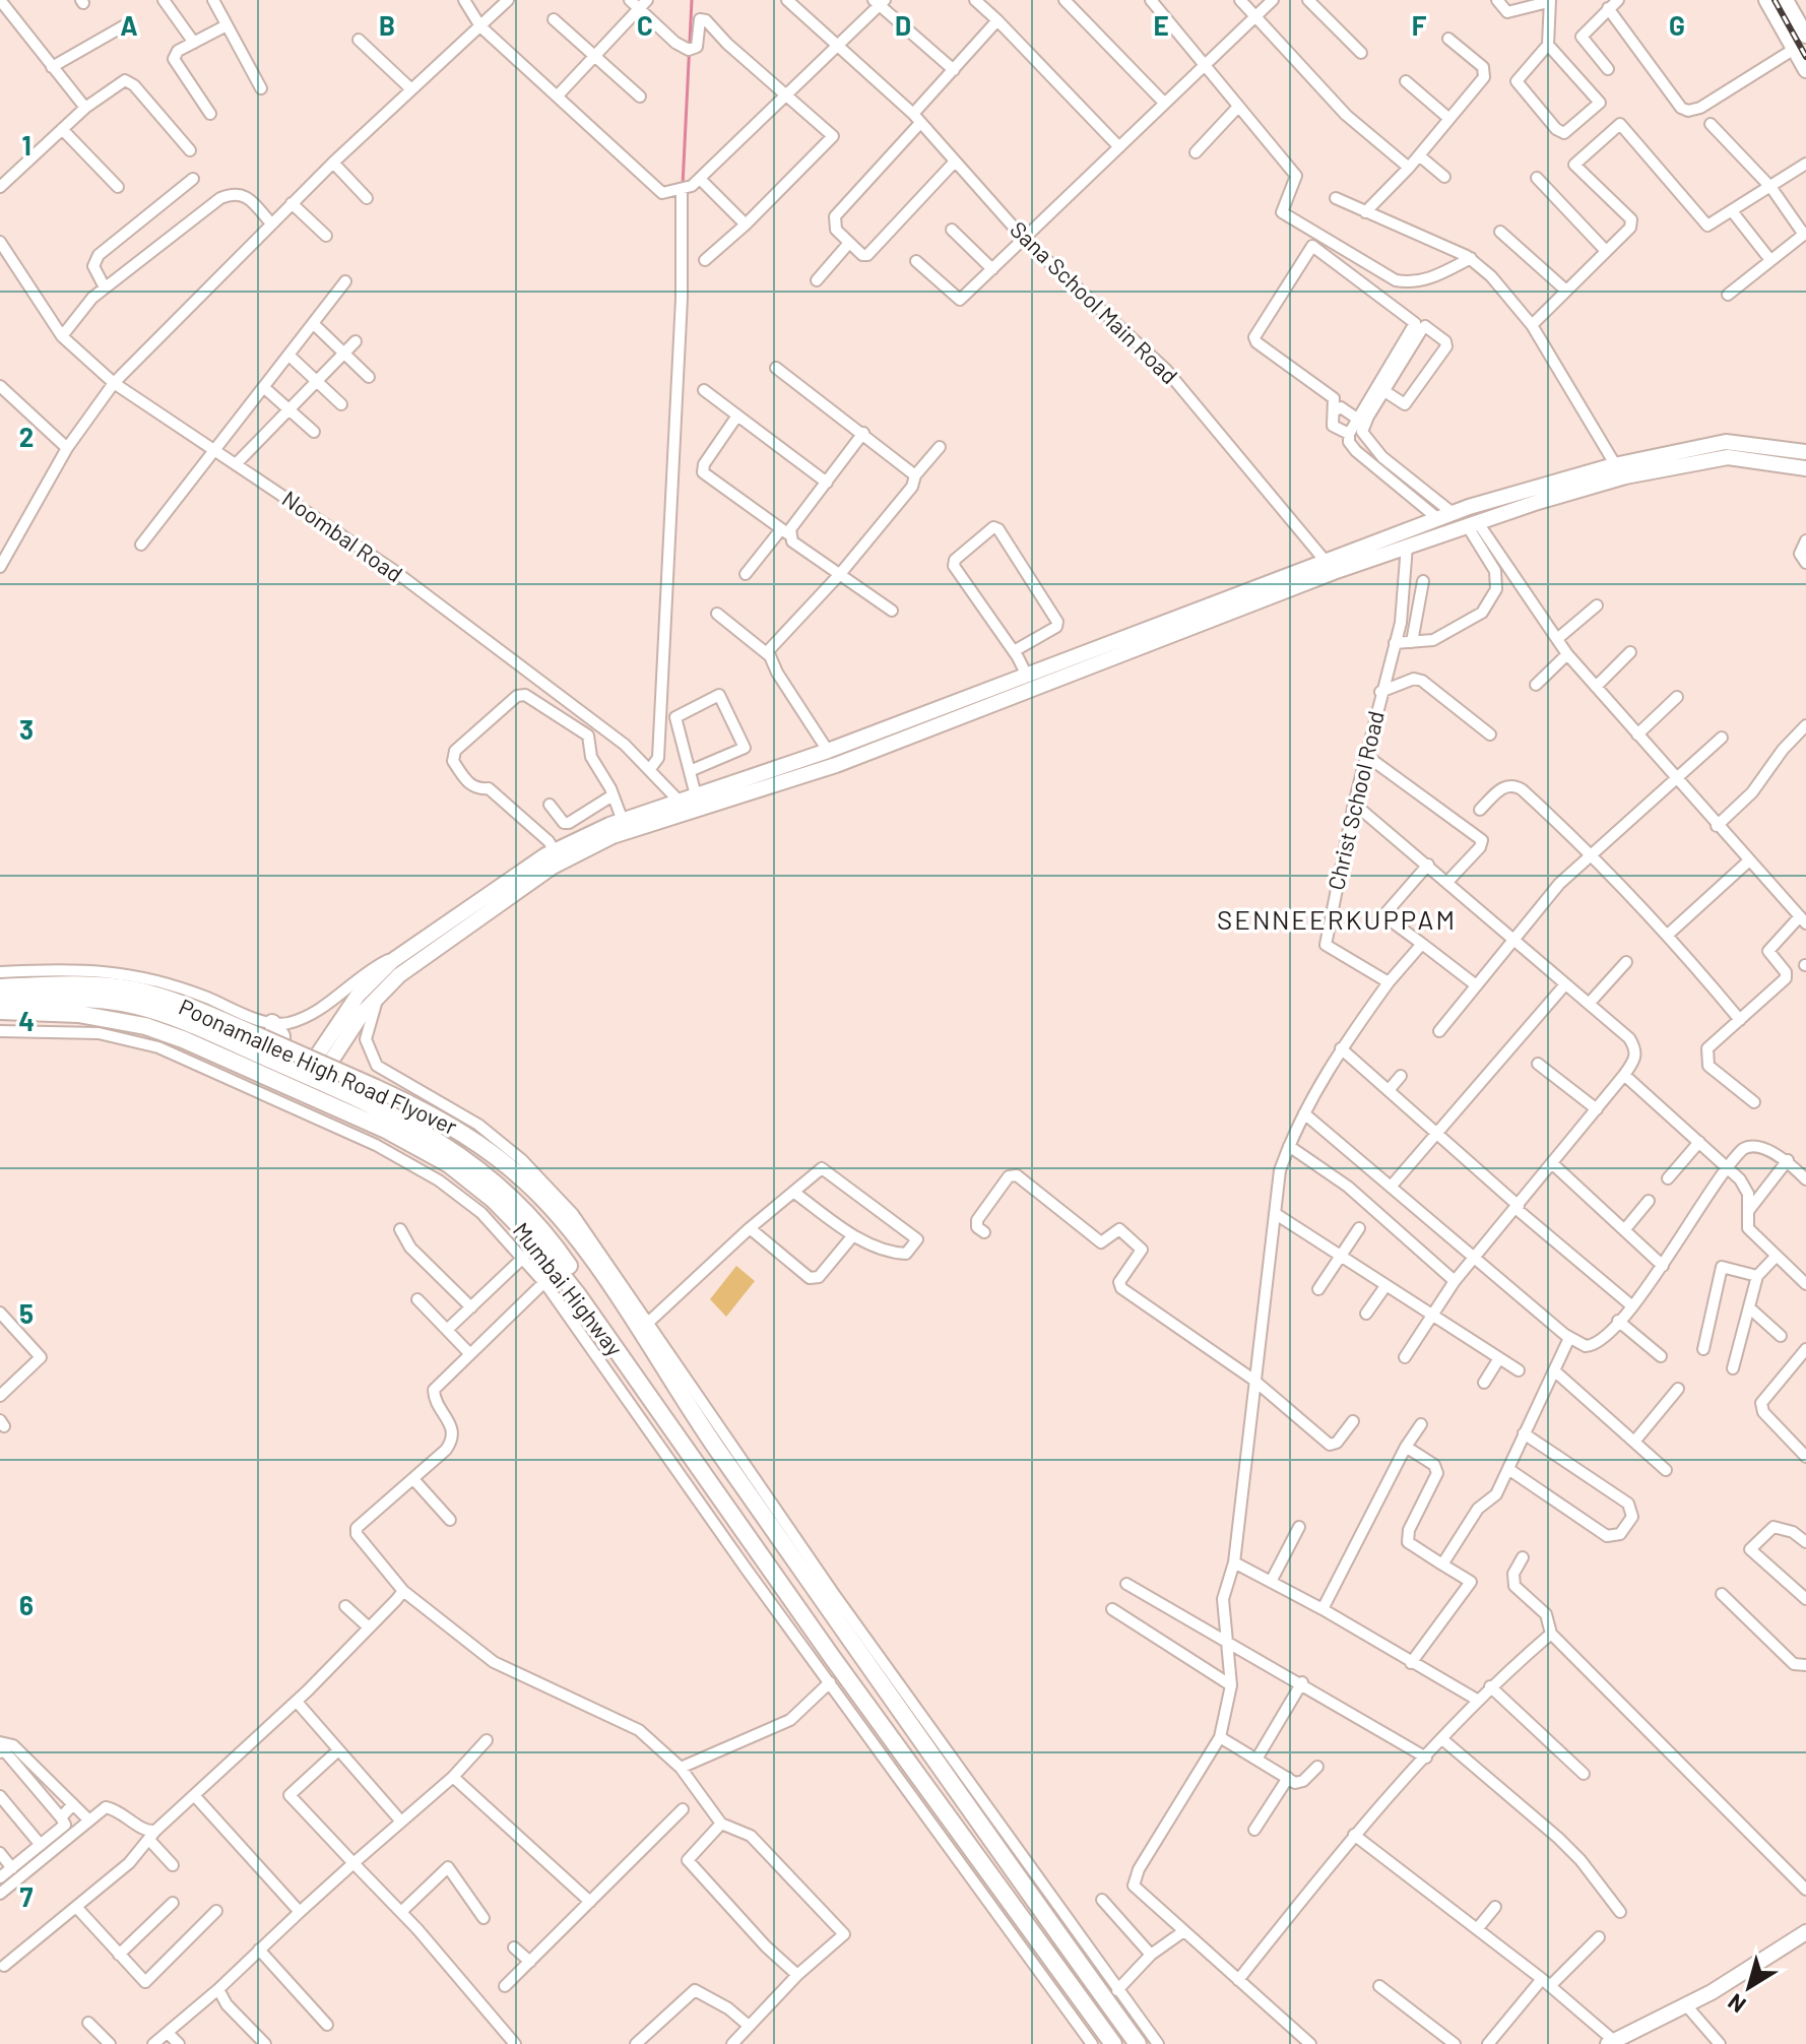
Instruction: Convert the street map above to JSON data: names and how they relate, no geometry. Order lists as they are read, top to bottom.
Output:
{
  "streets": {
    "highway": ["Poonamallee High Road Flyover", "Mumbai Highway"],
    "street": ["Sana School Main Road", "Noombal Road", "Christ School Road"]
  },
  "districts": ["SENNEERKUPPAM"],
  "north": "bottom left",
  "grid": {
    "columns": [
      "A",
      "B",
      "C",
      "D",
      "E",
      "F",
      "G"
    ],
    "rows": [
      "1",
      "2",
      "3",
      "4",
      "5",
      "6",
      "7"
    ]
  }
}
